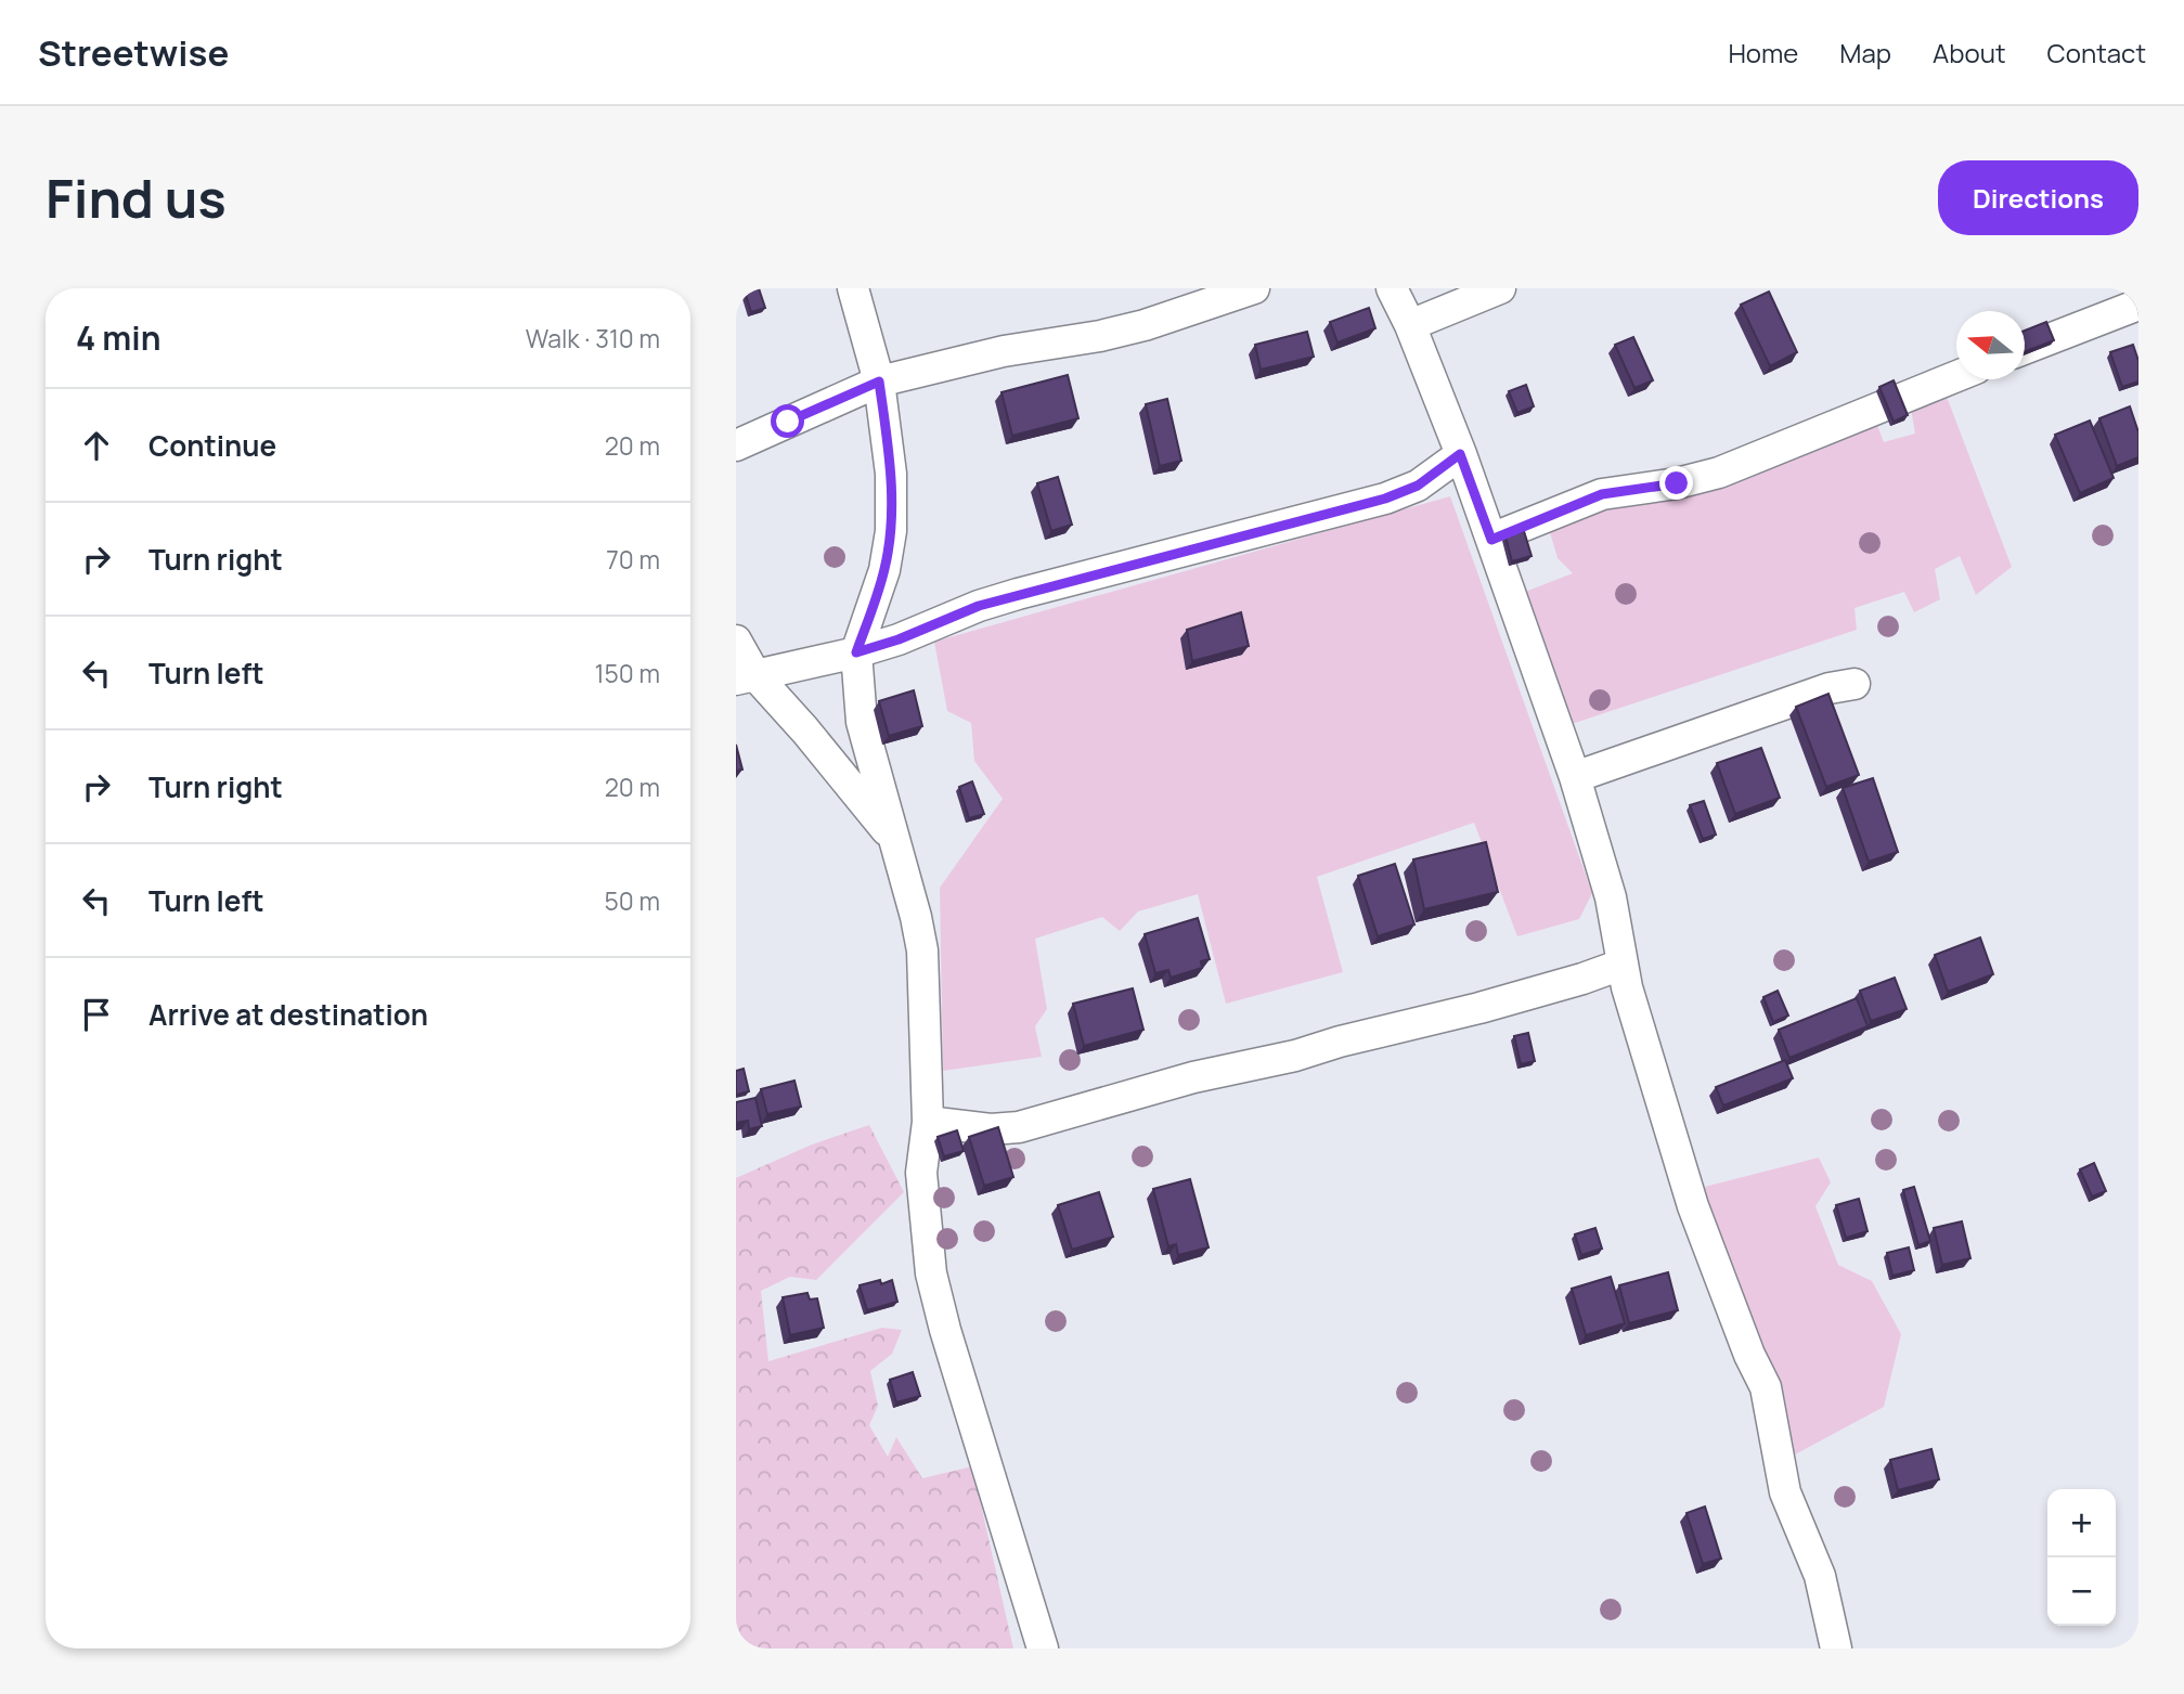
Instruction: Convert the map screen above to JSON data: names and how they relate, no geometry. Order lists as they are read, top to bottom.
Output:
{
  "north": "left",
  "page": {
    "header": "Streetwise",
    "nav": [
      "Home",
      "Map",
      "About",
      "Contact"
    ],
    "buttons": "Directions",
    "title": "Find us",
    "heading": ["4 min", "Walk · 310 m"],
    "list": [
      ["Continue", "20 m"],
      ["Turn right", "70 m"],
      ["Turn left", "150 m"],
      ["Turn right", "20 m"],
      ["Turn left", "50 m"],
      "Arrive at destination"
    ],
    "map_buttons": ["+", "−"]
  }
}
